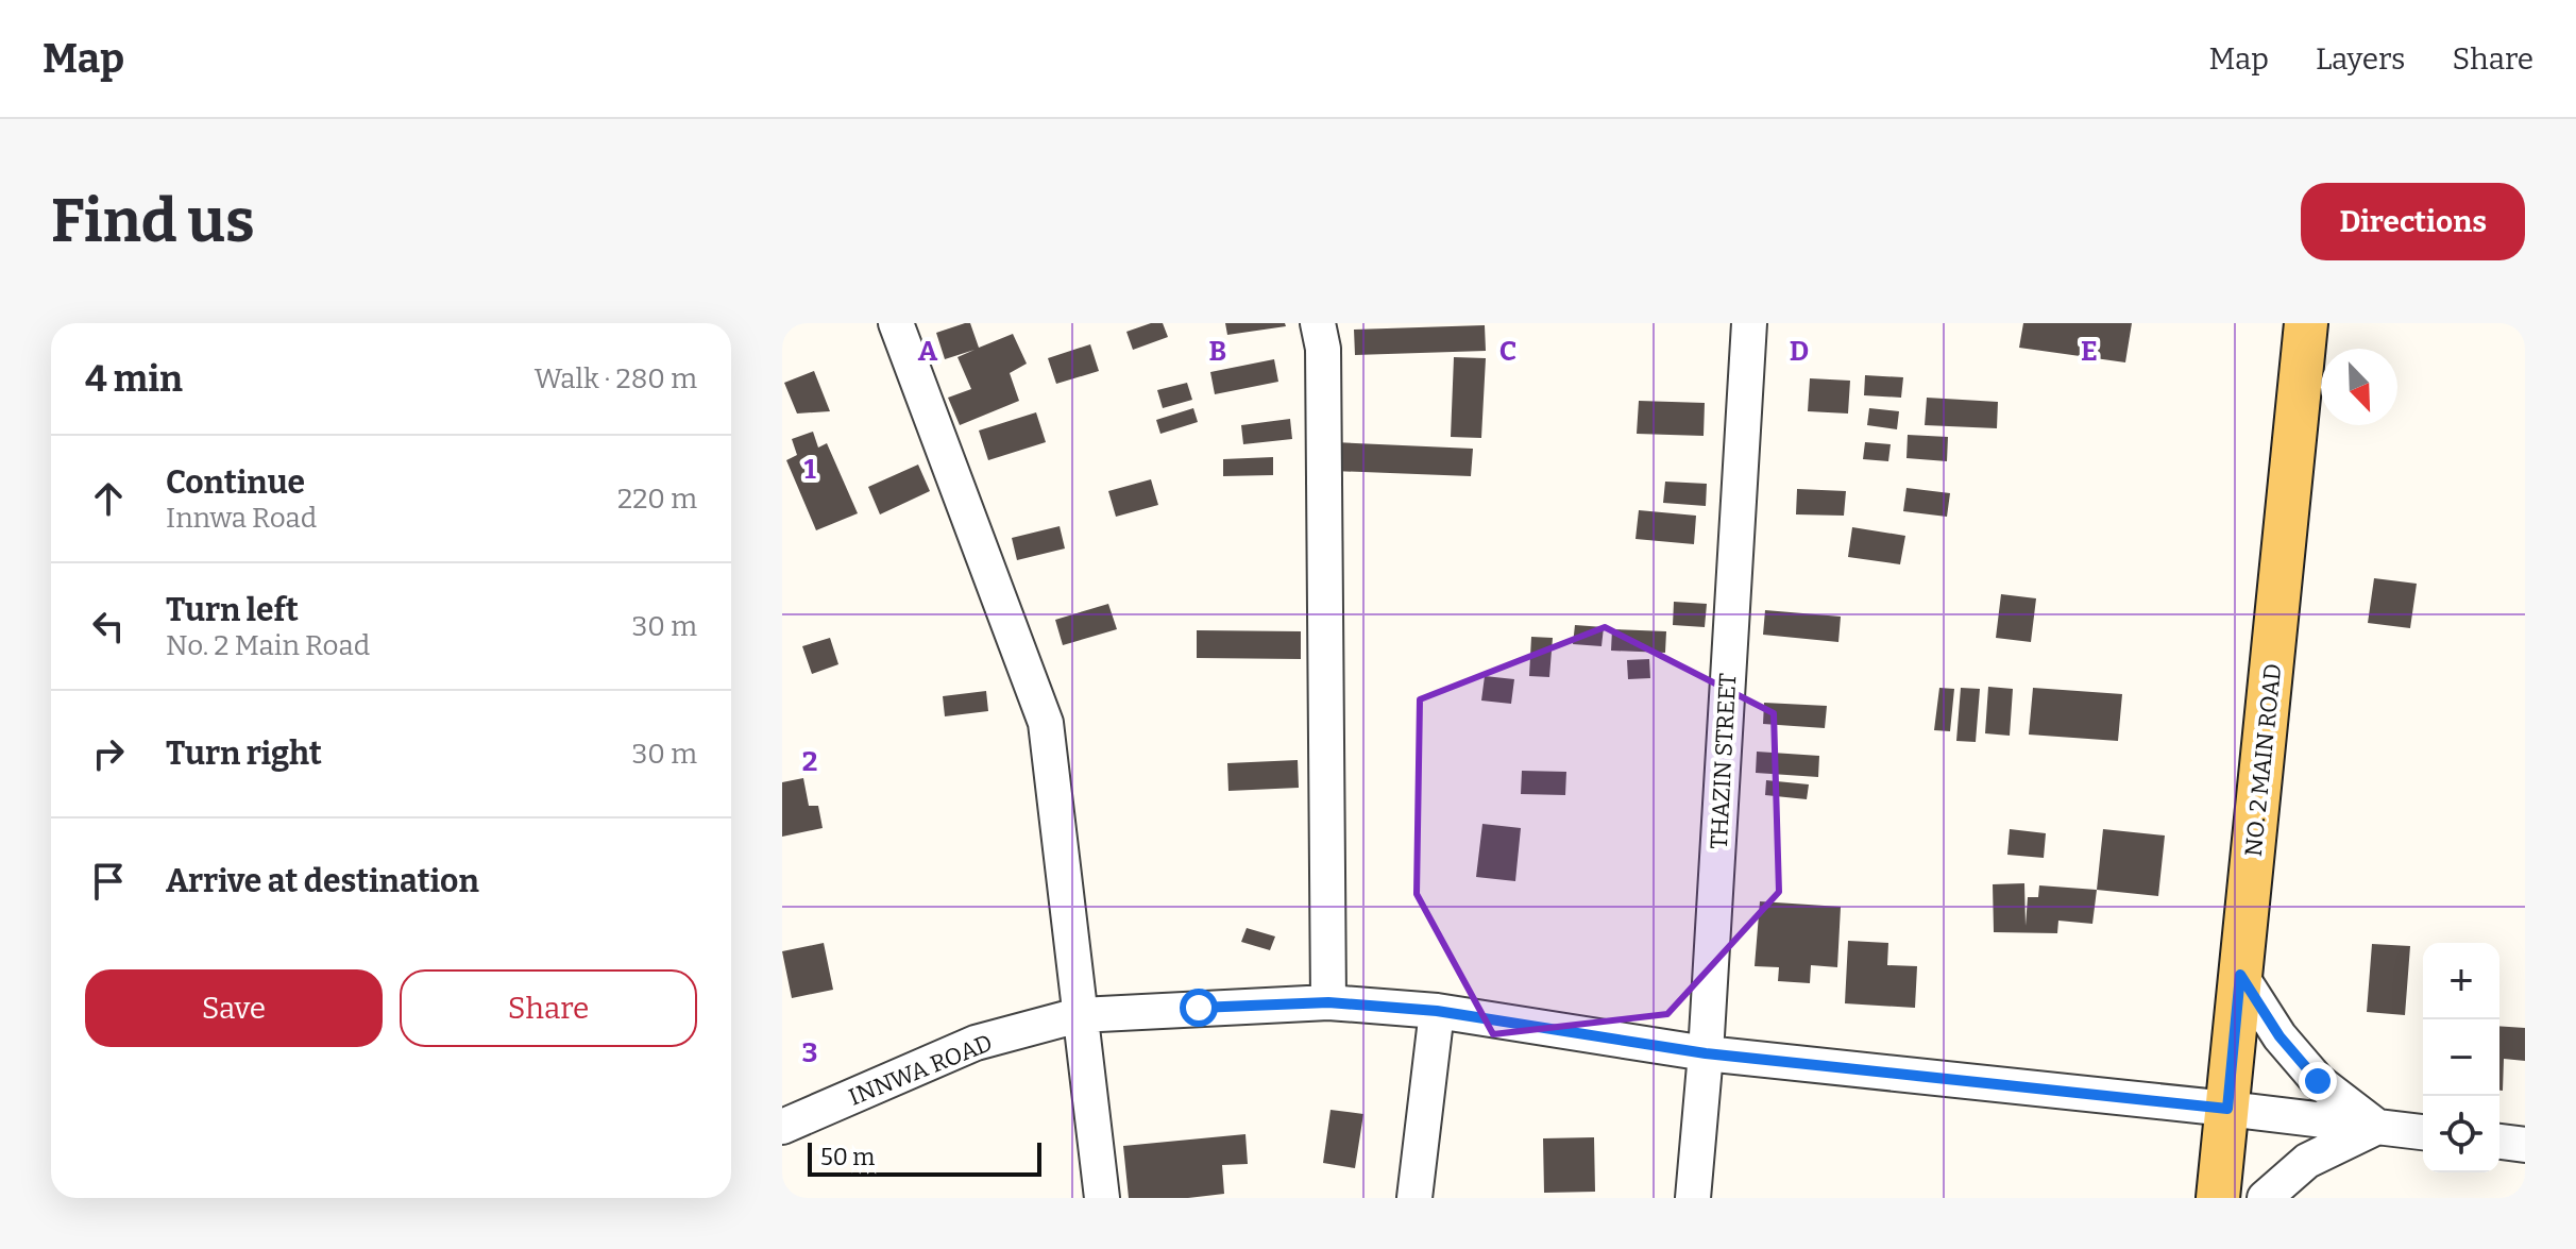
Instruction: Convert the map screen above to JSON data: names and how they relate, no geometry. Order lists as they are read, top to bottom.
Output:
{
  "streets": {
    "main road": ["NO. 2 MAIN ROAD"],
    "street": ["THAZIN STREET", "INNWA ROAD"]
  },
  "crossings": [
    ["NO. 2 MAIN ROAD", "INNWA ROAD"],
    ["THAZIN STREET", "INNWA ROAD"]
  ],
  "scale_bar": "50 m",
  "north": "bottom right",
  "page": {
    "header": "Map",
    "nav": ["Map", "Layers", "Share"],
    "buttons": [
      "Directions",
      ["Save", "Share"]
    ],
    "title": "Find us",
    "heading": ["4 min", "Walk · 280 m"],
    "list": [
      ["Continue", "Innwa Road", "220 m"],
      ["Turn left", "No. 2 Main Road", "30 m"],
      ["Turn right", "30 m"],
      "Arrive at destination"
    ],
    "map_buttons": ["+", "−"],
    "scale": "50 m"
  },
  "grid": {
    "columns": [
      "A",
      "B",
      "C",
      "D",
      "E"
    ],
    "rows": ["1", "2", "3"]
  }
}
